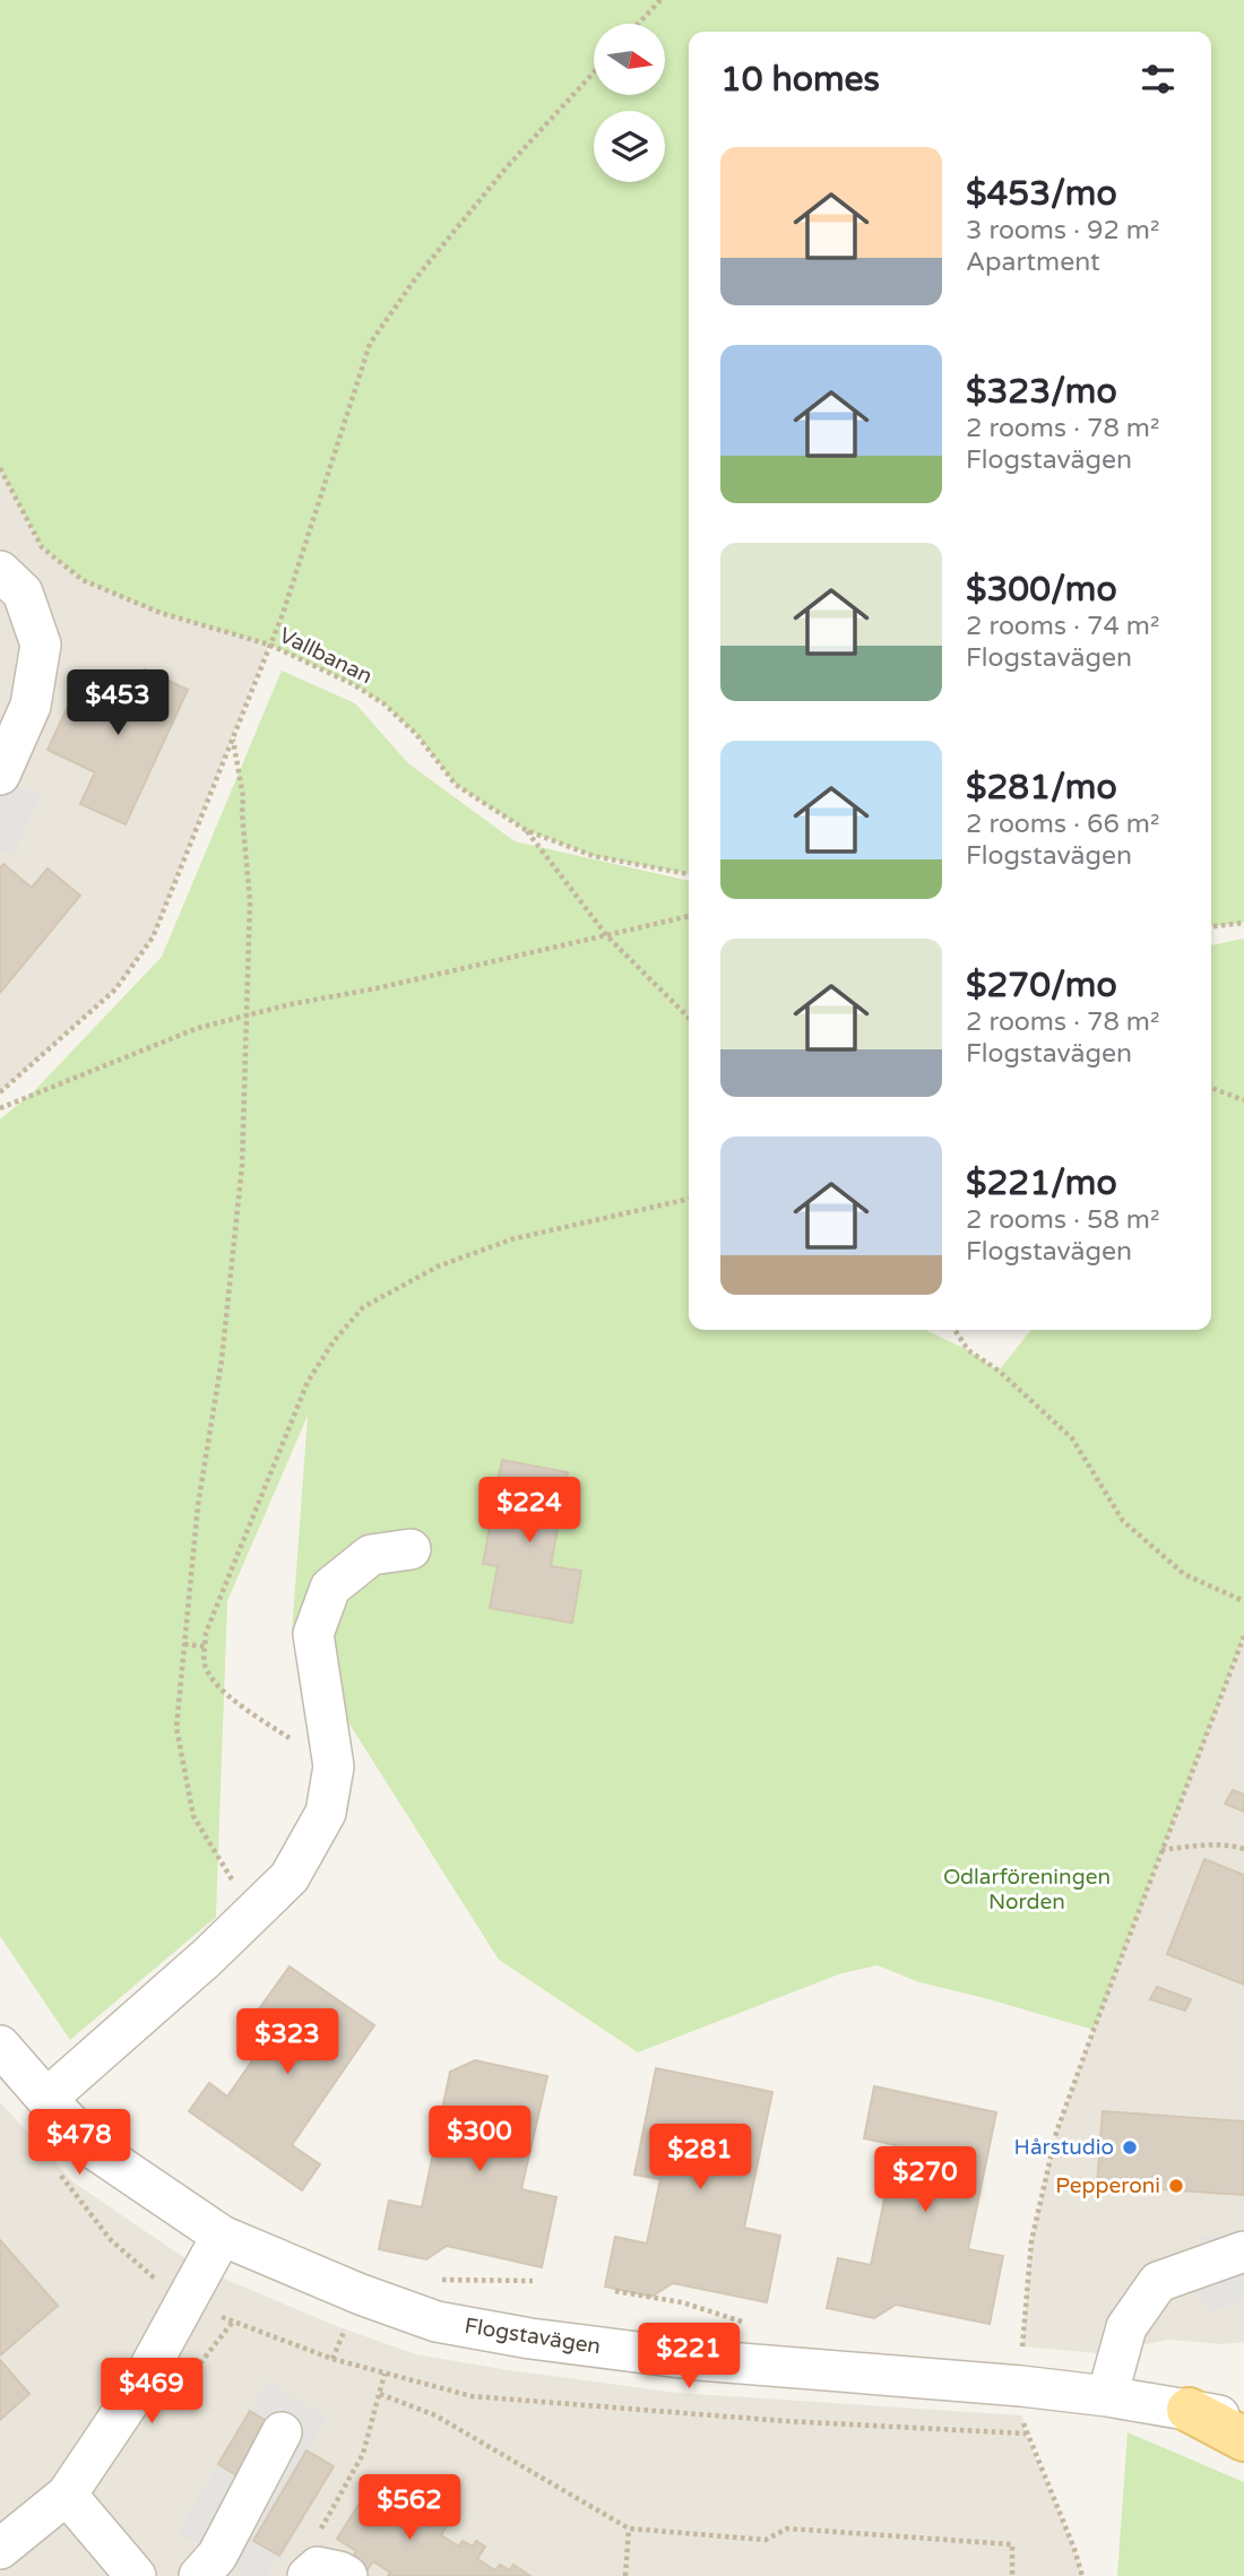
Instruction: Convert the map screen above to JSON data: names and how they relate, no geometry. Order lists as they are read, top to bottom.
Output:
{
  "streets": {
    "street": ["Flogstavägen"],
    "path": ["Vallbanan"]
  },
  "parks": ["Odlarföreningen Norden"],
  "places": ["Hårstudio", "Pepperoni"],
  "north": "right",
  "page": {
    "heading": "10 homes",
    "list": [
      {
        "name": "$453/mo",
        "note": "3 rooms · 92 m² · Apartment"
      },
      {
        "name": "$323/mo",
        "note": "2 rooms · 78 m² · Flogstavägen"
      },
      {
        "name": "$300/mo",
        "note": "2 rooms · 74 m² · Flogstavägen"
      },
      {
        "name": "$281/mo",
        "note": "2 rooms · 66 m² · Flogstavägen"
      },
      {
        "name": "$270/mo",
        "note": "2 rooms · 78 m² · Flogstavägen"
      },
      {
        "name": "$221/mo",
        "note": "2 rooms · 58 m² · Flogstavägen"
      }
    ],
    "price": [
      "$453",
      "$224",
      "$323",
      "$300",
      "$478",
      "$281",
      "$270",
      "$221",
      "$469",
      "$562"
    ]
  }
}
